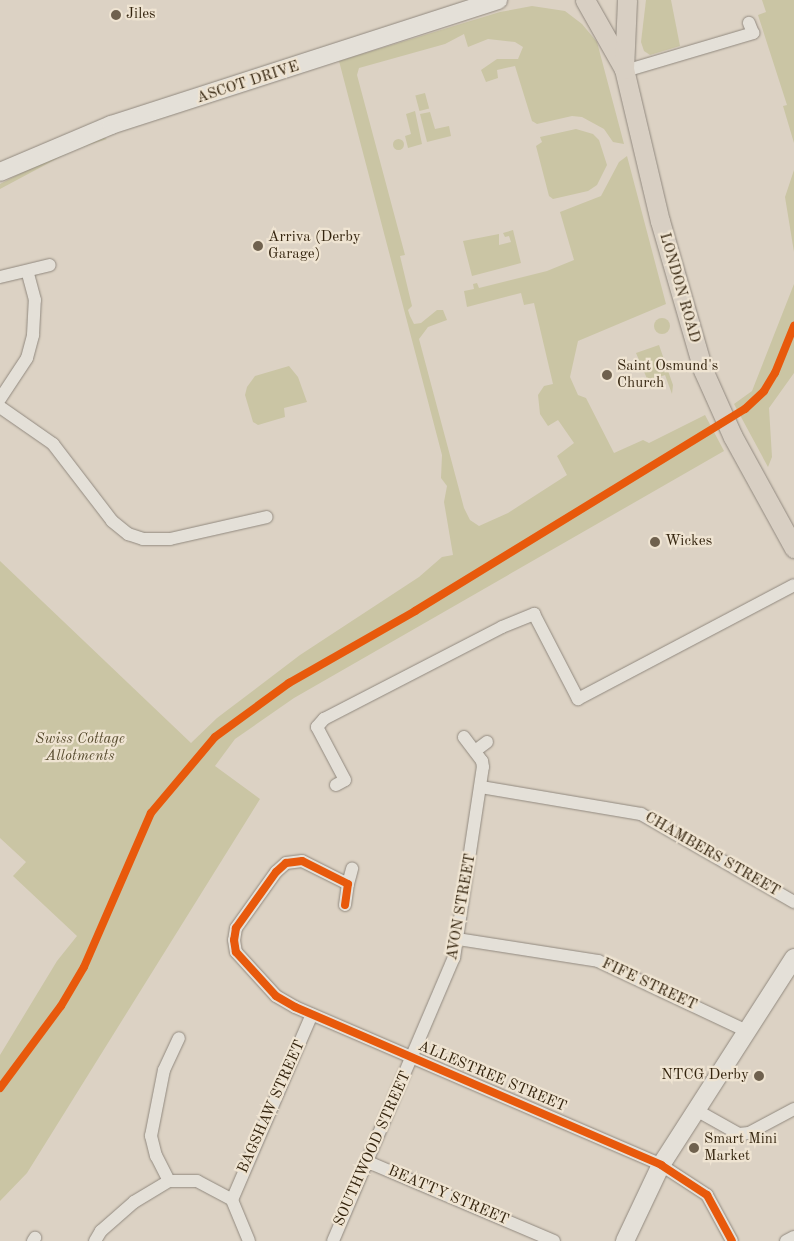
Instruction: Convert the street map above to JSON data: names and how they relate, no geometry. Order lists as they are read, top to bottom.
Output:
{
  "streets": {
    "main road": ["LONDON ROAD"],
    "street": [
      "ASCOT DRIVE",
      "CHAMBERS STREET",
      "AVON STREET",
      "FIFE STREET",
      "ALLESTREE STREET",
      "BAGSHAW STREET",
      "SOUTHWOOD STREET",
      "BEATTY STREET"
    ]
  },
  "crossings": [
    ["CHAMBERS STREET", "AVON STREET"],
    ["AVON STREET", "FIFE STREET"],
    ["AVON STREET", "ALLESTREE STREET"],
    ["AVON STREET", "SOUTHWOOD STREET"],
    ["ALLESTREE STREET", "BAGSHAW STREET"],
    ["ALLESTREE STREET", "SOUTHWOOD STREET"],
    ["SOUTHWOOD STREET", "BEATTY STREET"]
  ],
  "parks": ["Swiss Cottage Allotments"],
  "places": [
    "Jiles",
    "Arriva (Derby Garage)",
    "Saint Osmund's Church",
    "Wickes",
    "NTCG Derby",
    "Smart Mini Market"
  ]
}
